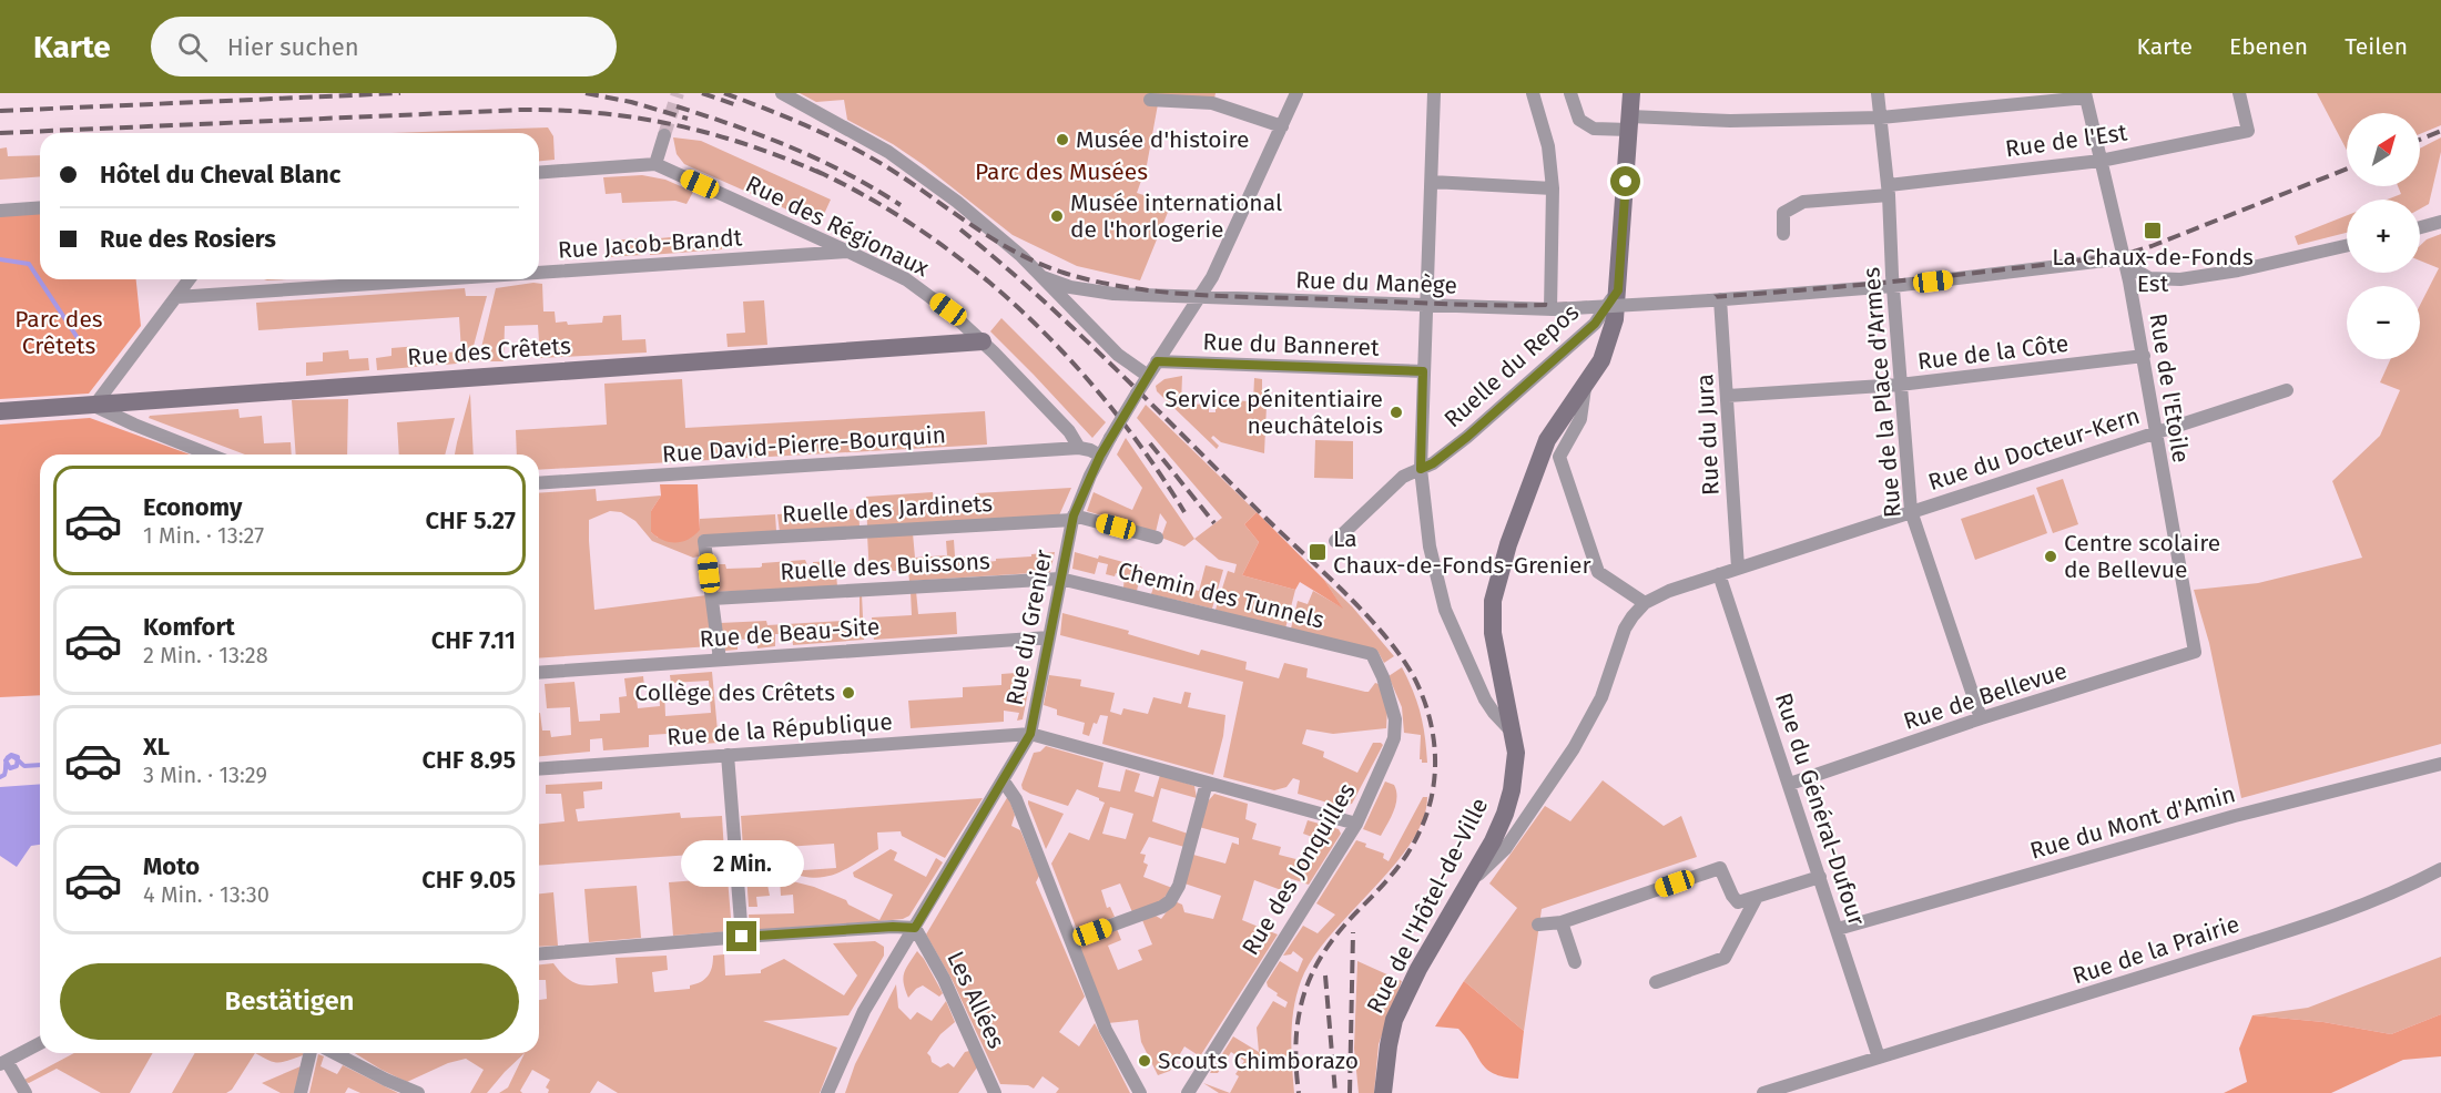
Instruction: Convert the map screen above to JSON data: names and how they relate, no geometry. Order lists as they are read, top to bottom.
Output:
{
  "streets": {
    "main road": ["Rue des Crêtets", "Rue de l'Hôtel-de-Ville"],
    "street": [
      "Rue de l'Est",
      "Rue des Régionaux",
      "Rue Jacob-Brandt",
      "Rue du Manège",
      "Rue du Banneret",
      "Rue de la Côte",
      "Ruelle du Repos",
      "Rue de l'Etoile",
      "Rue de la Place d'Armes",
      "Rue du Jura",
      "Rue David-Pierre-Bourquin",
      "Rue du Docteur-Kern",
      "Ruelle des Jardinets",
      "Ruelle des Buissons",
      "Chemin des Tunnels",
      "Rue du Grenier",
      "Rue de Beau-Site",
      "Rue de Bellevue",
      "Rue de la République",
      "Rue du Général-Dufour",
      "Rue du Mont d'Amin",
      "Rue des Jonquilles",
      "Rue de la Prairie",
      "Les Allées"
    ]
  },
  "crossings": [
    ["Rue de l'Est", "Rue de l'Etoile"],
    ["Rue de l'Est", "Rue de la Place d'Armes"],
    ["Rue des Régionaux", "Rue Jacob-Brandt"],
    ["Rue des Régionaux", "Rue des Crêtets"],
    ["Rue des Régionaux", "Rue David-Pierre-Bourquin"],
    ["Rue du Manège", "Rue de l'Etoile"],
    ["Rue du Manège", "Rue de la Place d'Armes"],
    ["Rue du Manège", "Rue du Jura"],
    ["Rue du Manège", "Rue du Grenier"],
    ["Rue du Banneret", "Rue du Grenier"],
    ["Rue de la Côte", "Rue de l'Etoile"],
    ["Rue de la Côte", "Rue de la Place d'Armes"],
    ["Rue de la Côte", "Rue du Jura"],
    ["Ruelle du Repos", "Rue de l'Hôtel-de-Ville"],
    ["Rue de l'Etoile", "Rue du Docteur-Kern"],
    ["Rue de l'Etoile", "Rue de Bellevue"],
    ["Rue de la Place d'Armes", "Rue du Docteur-Kern"],
    ["Rue de la Place d'Armes", "Rue de Bellevue"],
    ["Rue du Jura", "Rue du Docteur-Kern"],
    ["Rue du Docteur-Kern", "Rue du Général-Dufour"],
    ["Ruelle des Jardinets", "Ruelle des Buissons"],
    ["Ruelle des Jardinets", "Rue du Grenier"],
    ["Ruelle des Buissons", "Chemin des Tunnels"],
    ["Ruelle des Buissons", "Rue du Grenier"],
    ["Chemin des Tunnels", "Rue du Grenier"],
    ["Chemin des Tunnels", "Rue des Jonquilles"],
    ["Rue du Grenier", "Rue de Beau-Site"],
    ["Rue du Grenier", "Rue de la République"],
    ["Rue du Grenier", "Les Allées"],
    ["Rue de Bellevue", "Rue du Général-Dufour"],
    ["Rue de la République", "Rue des Jonquilles"],
    ["Rue du Général-Dufour", "Rue du Mont d'Amin"],
    ["Rue du Général-Dufour", "Rue de la Prairie"]
  ],
  "parks": ["Parc des Musées", "Parc des Crêtets"],
  "places": {
    "other": [
      "Musée d'histoire",
      "Musée international de l'horlogerie",
      "Service pénitentiaire neuchâtelois",
      "Centre scolaire de Bellevue",
      "Collège des Crêtets",
      "Scouts Chimborazo"
    ],
    "transit": ["La Chaux-de-Fonds Est", "La Chaux-de-Fonds-Grenier"]
  },
  "north": "top right",
  "page": {
    "header": "Karte",
    "search": "Hier suchen",
    "nav": ["Karte", "Ebenen", "Teilen"],
    "map_buttons": ["+", "−"],
    "banner": ["Hôtel du Cheval Blanc", "Rue des Rosiers"],
    "list": [
      {
        "name": "Economy",
        "note": "1 Min. · 13:27",
        "value": "CHF 5.27"
      },
      {
        "name": "Komfort",
        "note": "2 Min. · 13:28",
        "value": "CHF 7.11"
      },
      {
        "name": "XL",
        "note": "3 Min. · 13:29",
        "value": "CHF 8.95"
      },
      {
        "name": "Moto",
        "note": "4 Min. · 13:30",
        "value": "CHF 9.05"
      }
    ],
    "bubble": "2 Min.",
    "buttons": "Bestätigen"
  }
}
